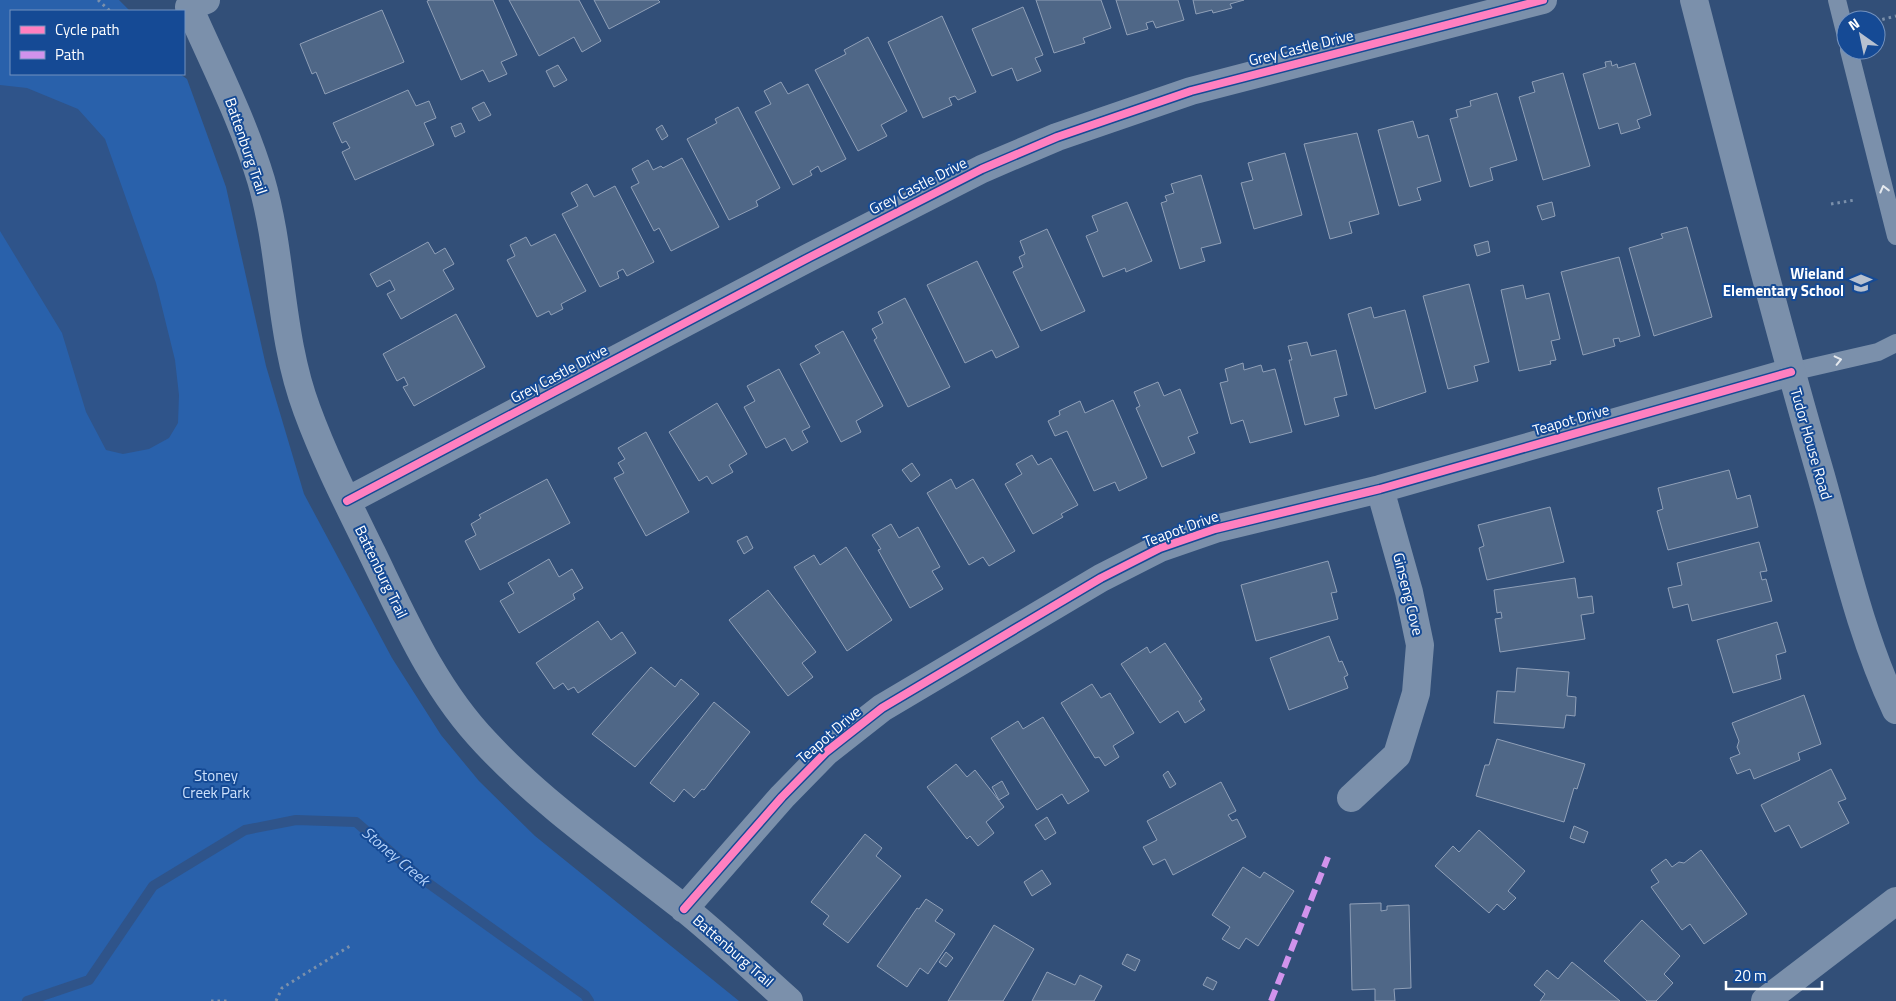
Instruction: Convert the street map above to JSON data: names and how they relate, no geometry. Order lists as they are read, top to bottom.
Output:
{
  "streets": {
    "street": [
      "Grey Castle Drive",
      "Battenburg Trail",
      "Teapot Drive",
      "Tudor House Road",
      "Ginseng Cove"
    ]
  },
  "crossings": [
    ["Grey Castle Drive", "Battenburg Trail"],
    ["Battenburg Trail", "Teapot Drive"],
    ["Teapot Drive", "Tudor House Road"],
    ["Teapot Drive", "Ginseng Cove"]
  ],
  "water": ["Stoney Creek"],
  "parks": ["Stoney Creek Park"],
  "places": {
    "school or university": ["Wieland Elementary School"]
  },
  "legend": ["Cycle path", "Path"],
  "scale_bar": "20 m",
  "north": "top left"
}
